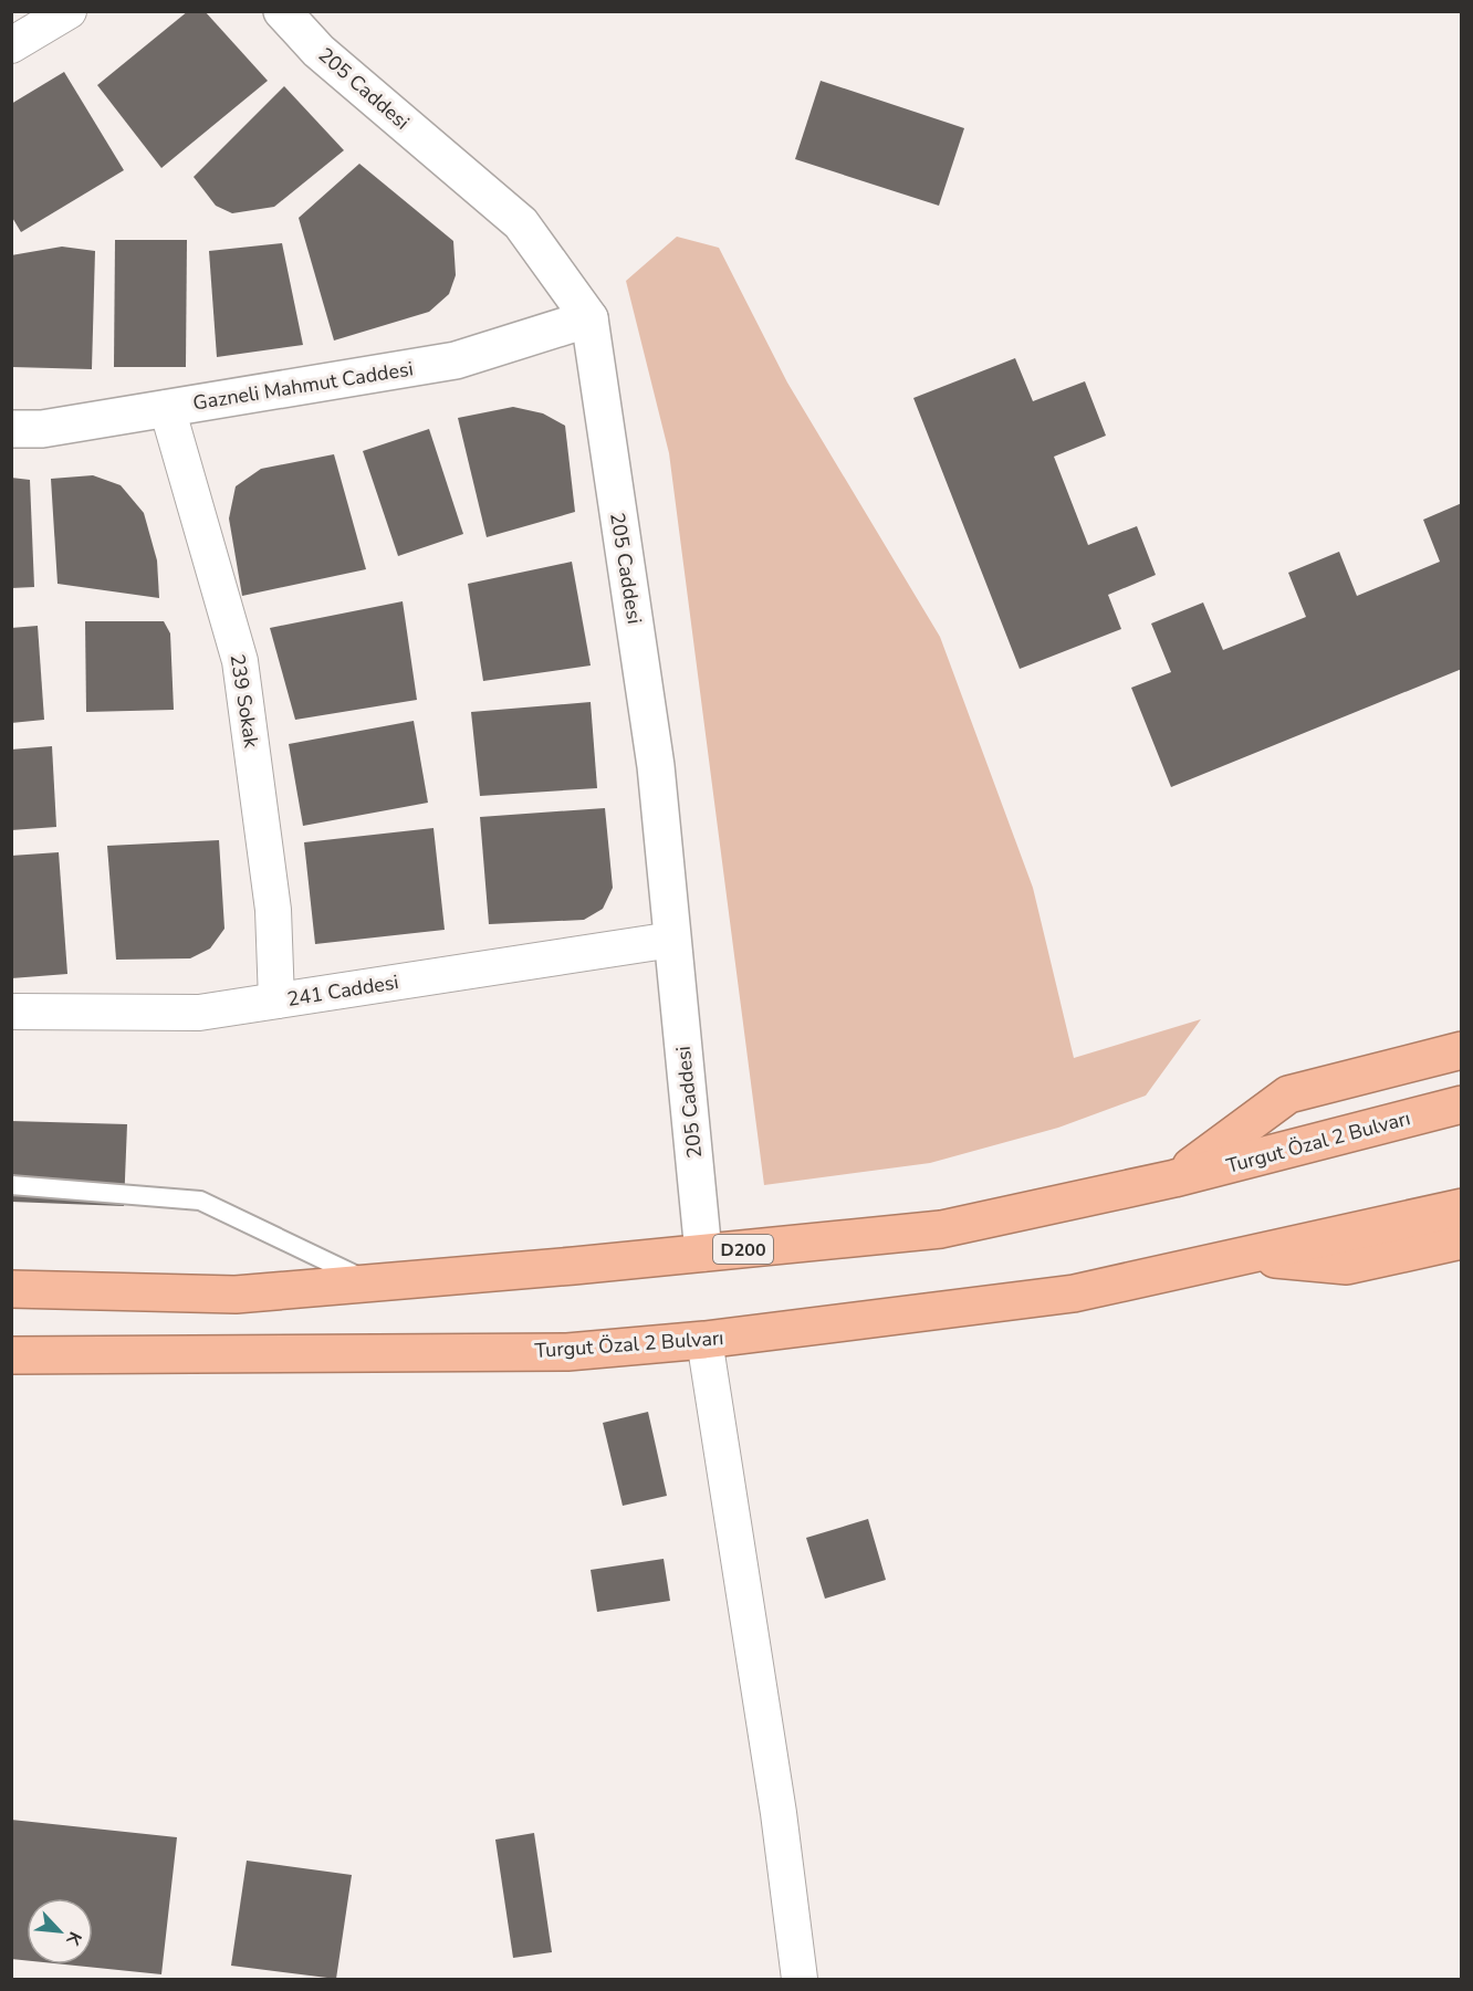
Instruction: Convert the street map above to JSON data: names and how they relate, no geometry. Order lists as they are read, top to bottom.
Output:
{
  "streets": {
    "highway": ["Turgut Özal 2 Bulvarı", "D200"],
    "street": [
      "205 Caddesi",
      "Gazneli Mahmut Caddesi",
      "239 Sokak",
      "241 Caddesi"
    ]
  },
  "crossings": [
    ["205 Caddesi", "Gazneli Mahmut Caddesi"],
    ["205 Caddesi", "241 Caddesi"],
    ["205 Caddesi", "Turgut Özal 2 Bulvarı"],
    ["Gazneli Mahmut Caddesi", "239 Sokak"],
    ["239 Sokak", "241 Caddesi"]
  ],
  "north": "bottom right"
}
